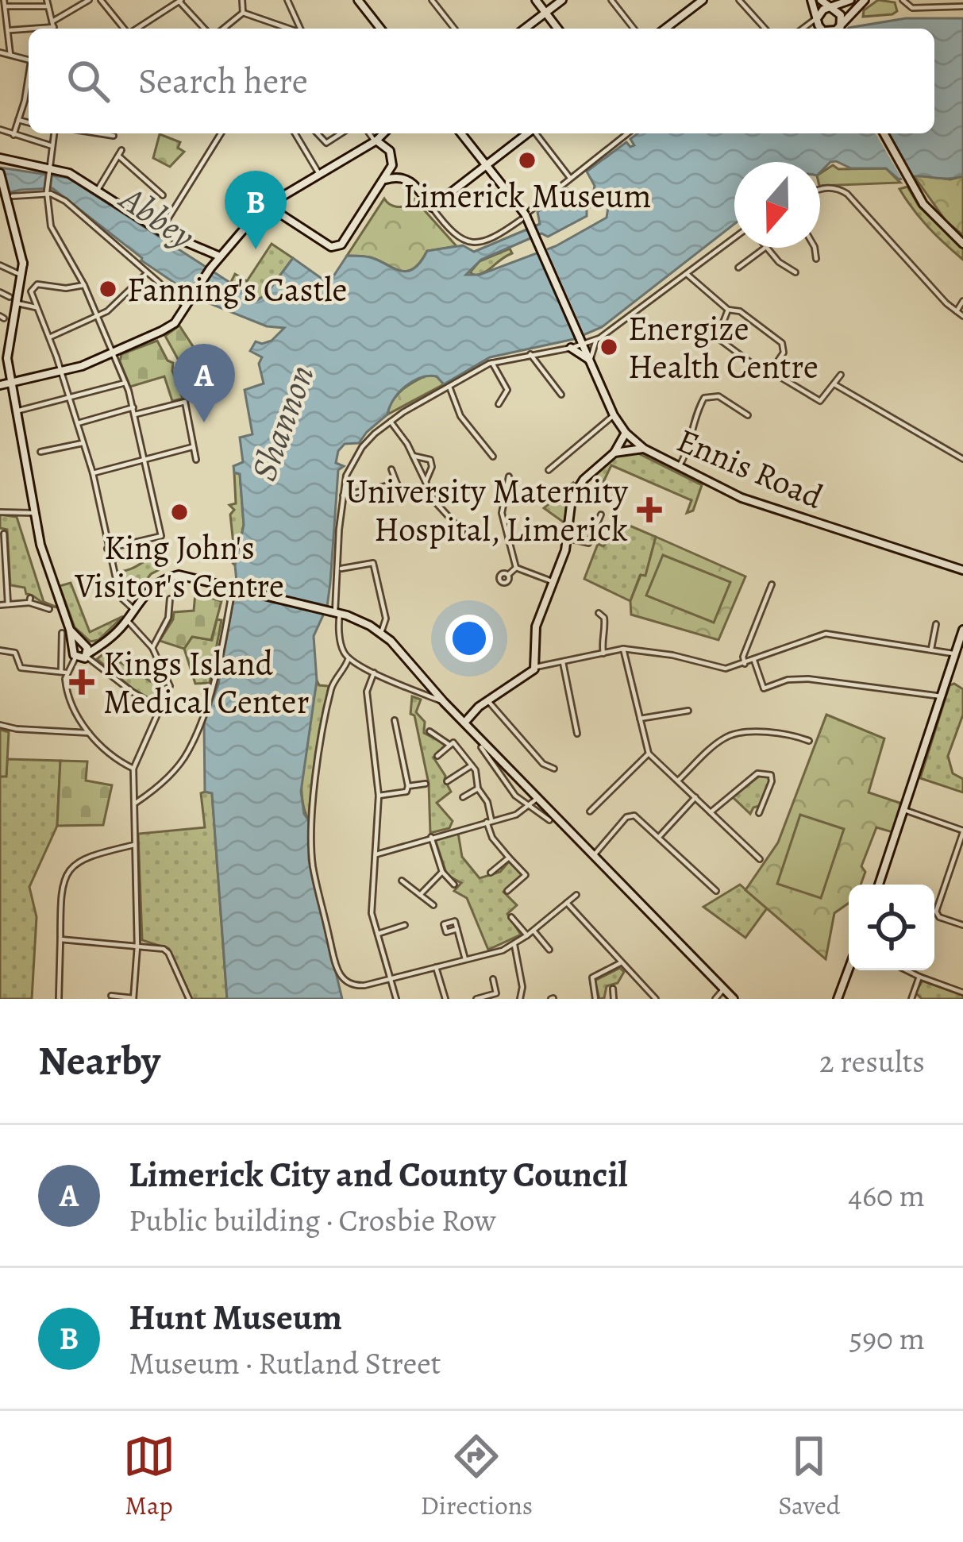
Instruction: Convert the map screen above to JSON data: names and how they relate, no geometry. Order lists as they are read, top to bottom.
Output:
{
  "streets": {
    "main road": ["Ennis Road"]
  },
  "water": ["Abbey", "Shannon"],
  "places": {
    "other": [
      "Limerick Museum",
      "Fanning's Castle",
      "Energize Health Centre",
      "King John's Visitor's Centre"
    ],
    "health": ["University Maternity Hospital, Limerick", "Kings Island Medical Center"]
  },
  "north": "bottom",
  "page": {
    "search": "Search here",
    "pins": ["B", "A"],
    "heading": ["Nearby", "2 results"],
    "list": [
      {
        "mark": "A",
        "name": "Limerick City and County Council",
        "note": "Public building · Crosbie Row",
        "value": "460 m"
      },
      {
        "mark": "B",
        "name": "Hunt Museum",
        "note": "Museum · Rutland Street",
        "value": "590 m"
      }
    ],
    "nav": ["Map", "Directions", "Saved"]
  }
}
